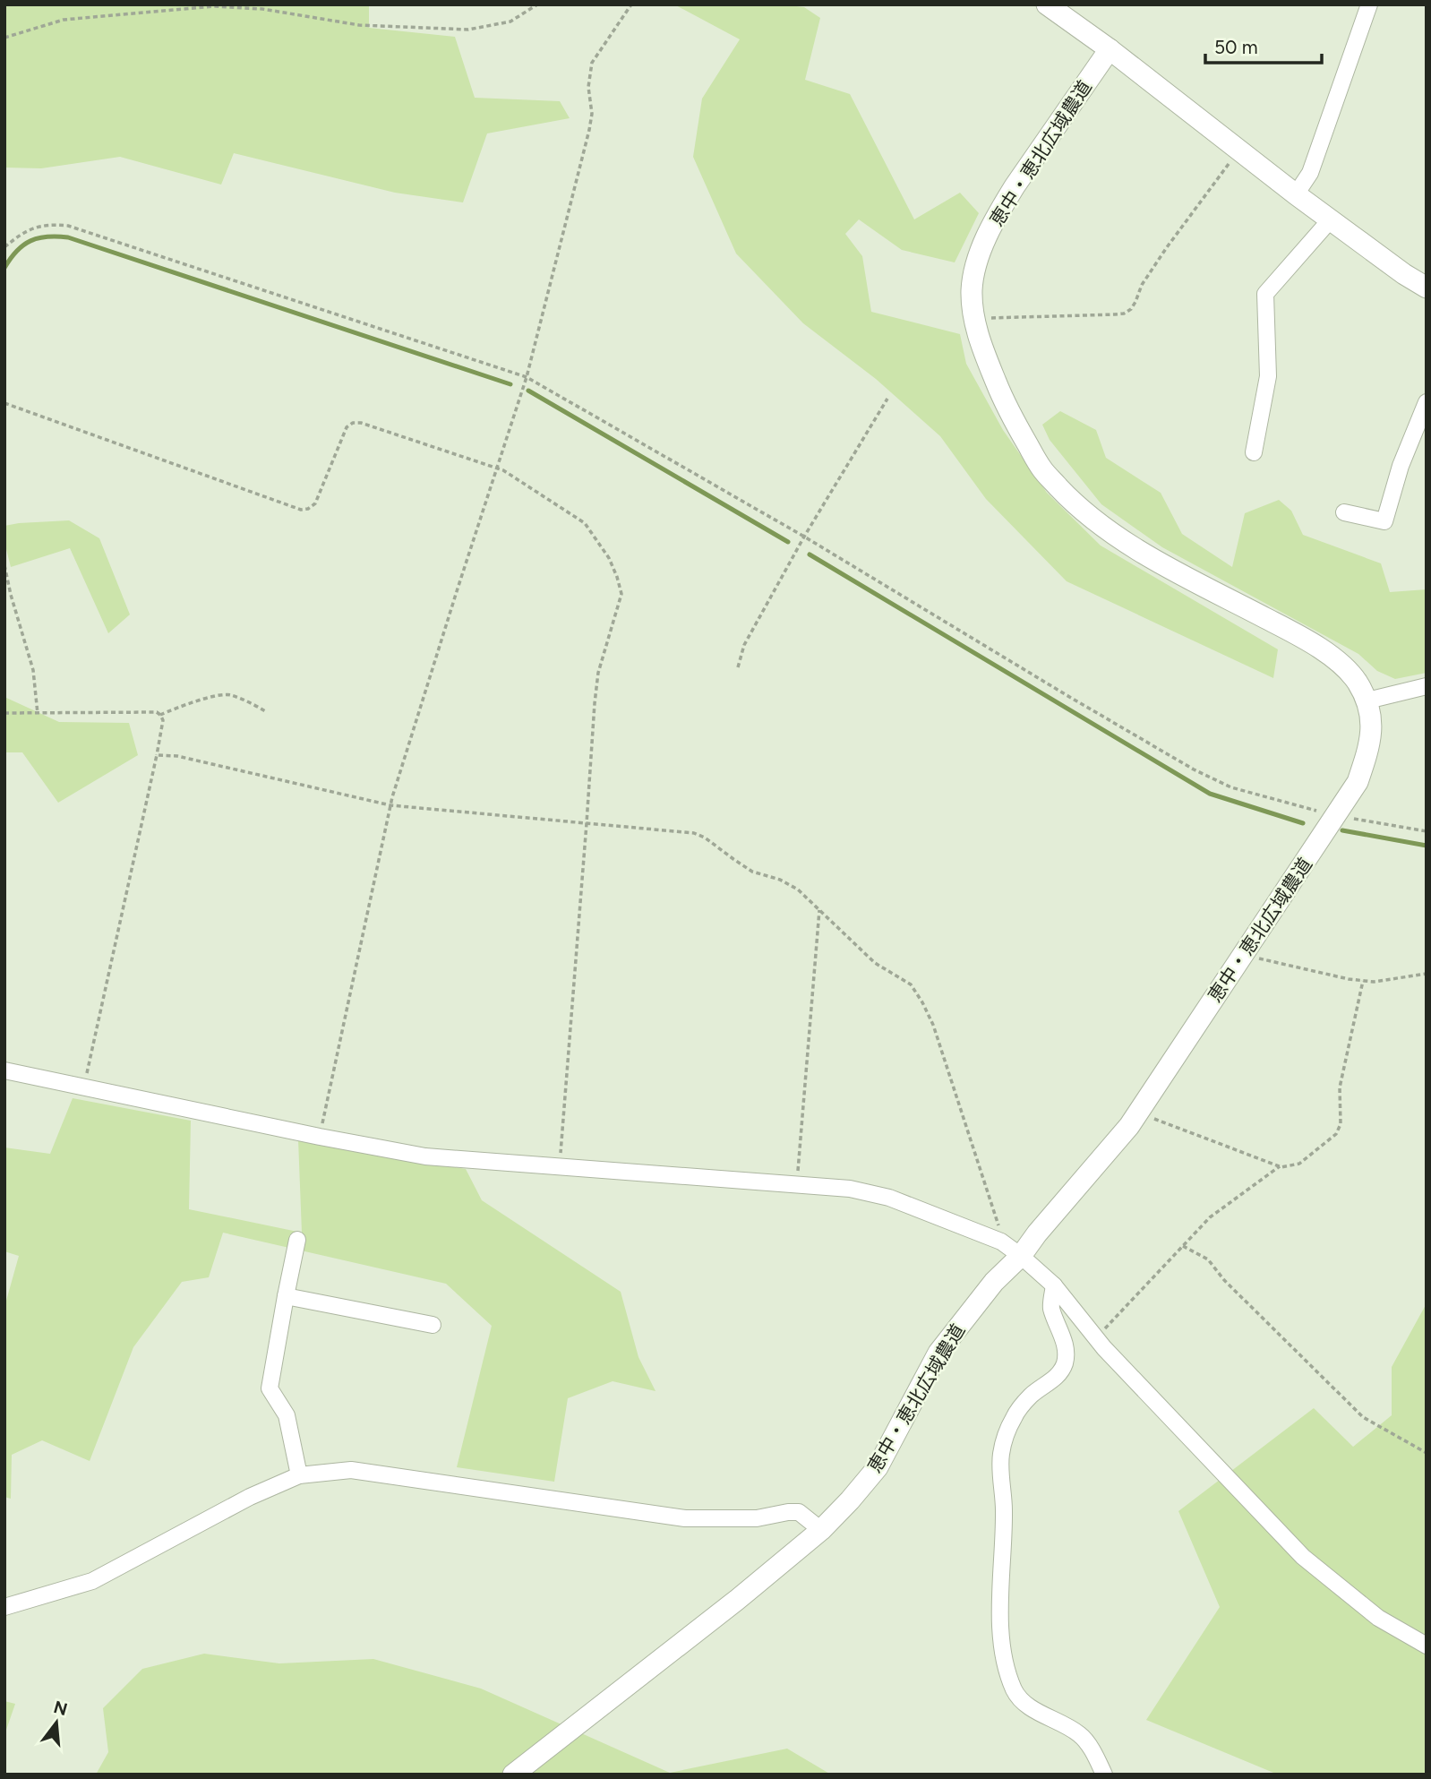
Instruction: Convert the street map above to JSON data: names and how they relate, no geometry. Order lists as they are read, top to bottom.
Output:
{
  "streets": {
    "street": ["恵中・恵北広域農道"]
  },
  "scale_bar": "50 m",
  "north": "top"
}
